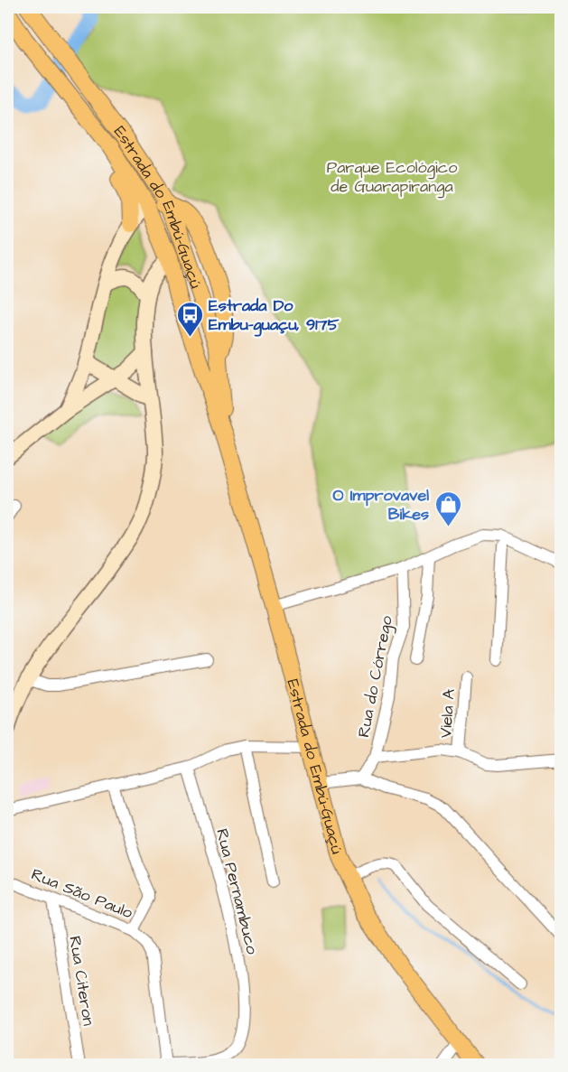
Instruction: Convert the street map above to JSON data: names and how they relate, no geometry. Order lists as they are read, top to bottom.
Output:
{
  "streets": {
    "main road": ["Estrada do Embú-Guaçú"],
    "street": [
      "Rua do Córrego",
      "Viela A",
      "Rua Pernambuco",
      "Rua São Paulo",
      "Rua Citeron"
    ]
  },
  "crossings": [
    ["Rua Pernambuco", "Rua São Paulo"],
    ["Rua São Paulo", "Rua Citeron"]
  ],
  "parks": ["Parque Ecológico de Guarapiranga"],
  "places": {
    "bus stop": ["Estrada Do Embu-guaçu, 9175"],
    "shop": ["O Improvavel Bikes"]
  }
}
